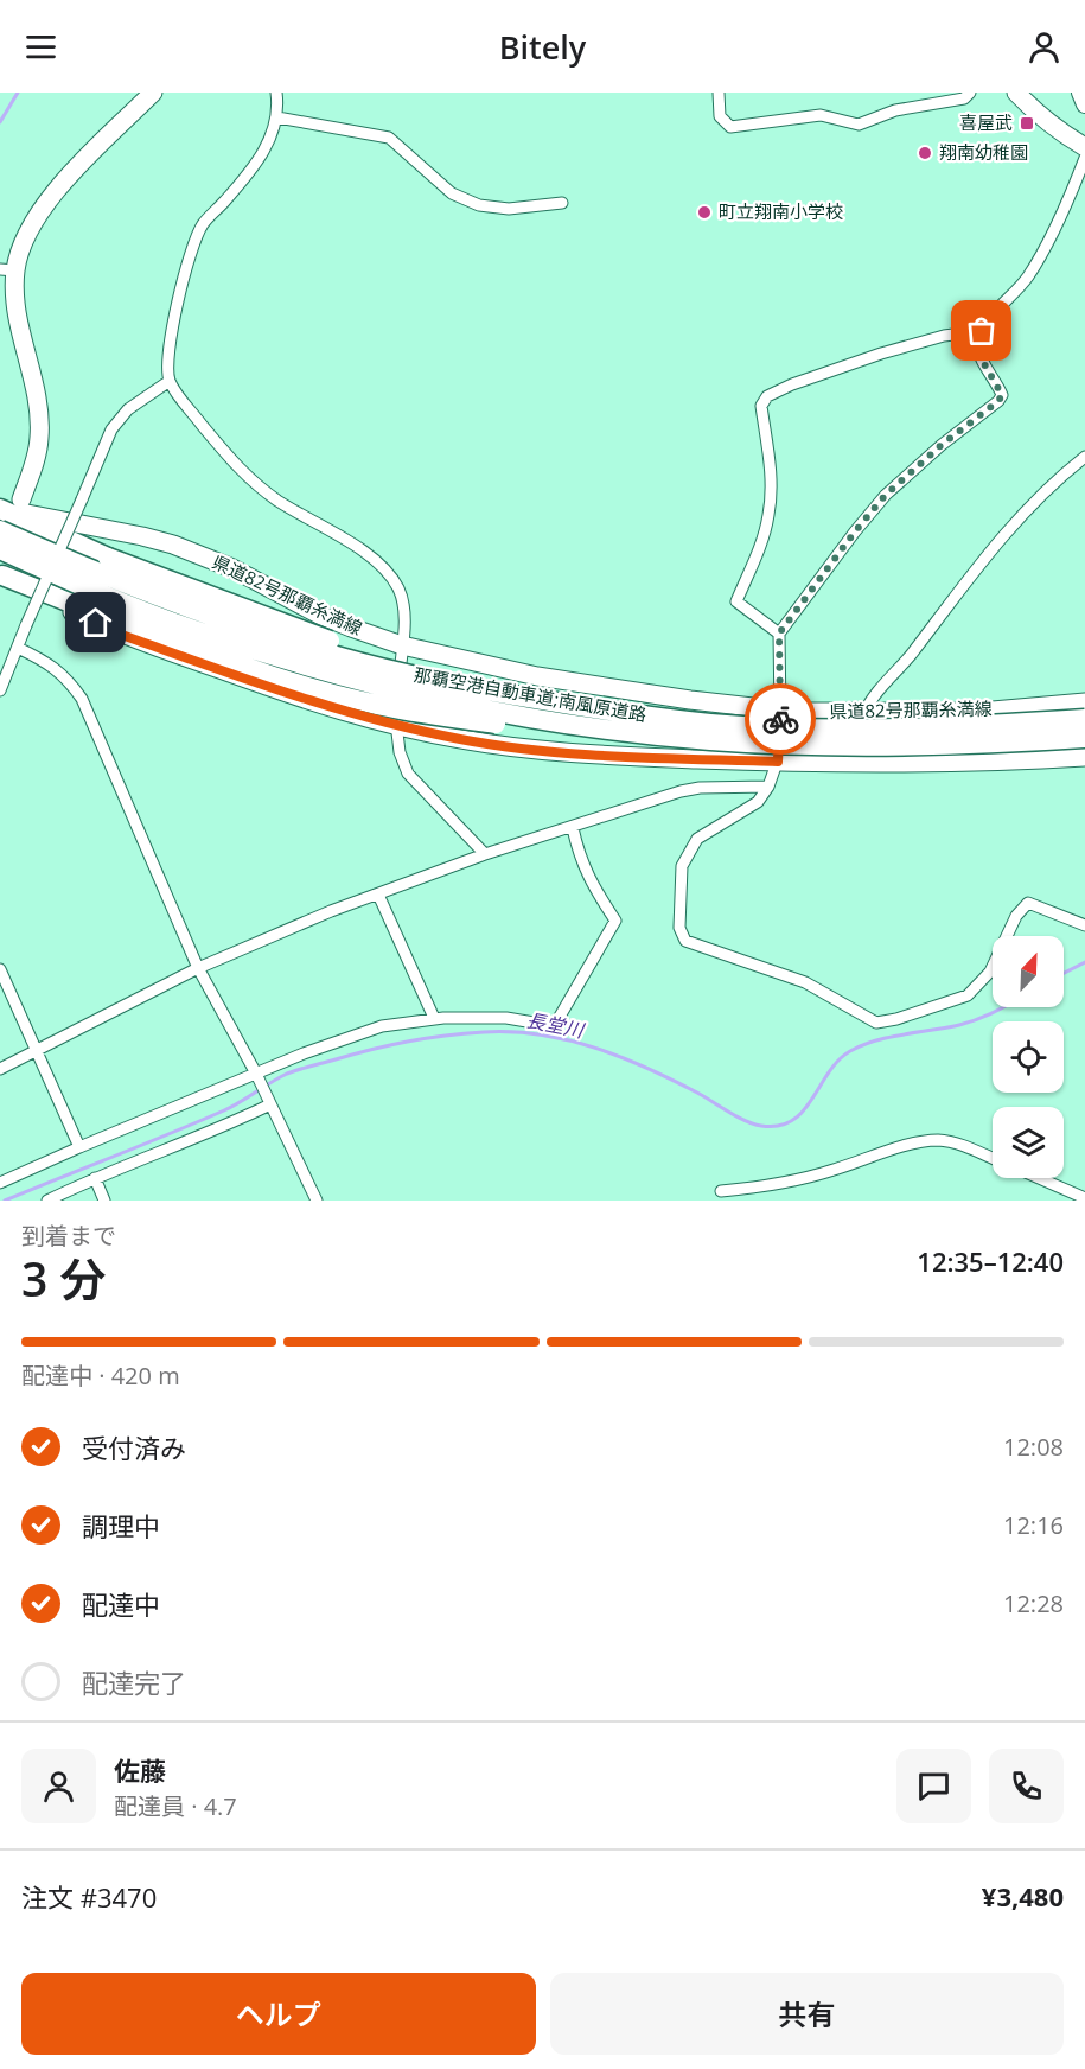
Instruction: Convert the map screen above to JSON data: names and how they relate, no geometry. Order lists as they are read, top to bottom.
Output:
{
  "streets": {
    "highway": ["那覇空港自動車道;南風原道路"],
    "main road": ["県道82号那覇糸満線"]
  },
  "water": ["長堂川"],
  "places": {
    "transit": ["喜屋武"],
    "other": ["翔南幼稚園", "町立翔南小学校"]
  },
  "north": "top right",
  "page": {
    "header": "Bitely",
    "heading": ["3 分", "到着まで", "12:35–12:40"],
    "panel": [
      "佐藤",
      "配達員 · 4.7",
      "注文 #3470",
      "¥3,480"
    ],
    "bar": "配達中 · 420 m",
    "list": [
      ["受付済み", "12:08"],
      ["調理中", "12:16"],
      ["配達中", "12:28"],
      "配達完了"
    ],
    "buttons": ["ヘルプ", "共有"]
  }
}
